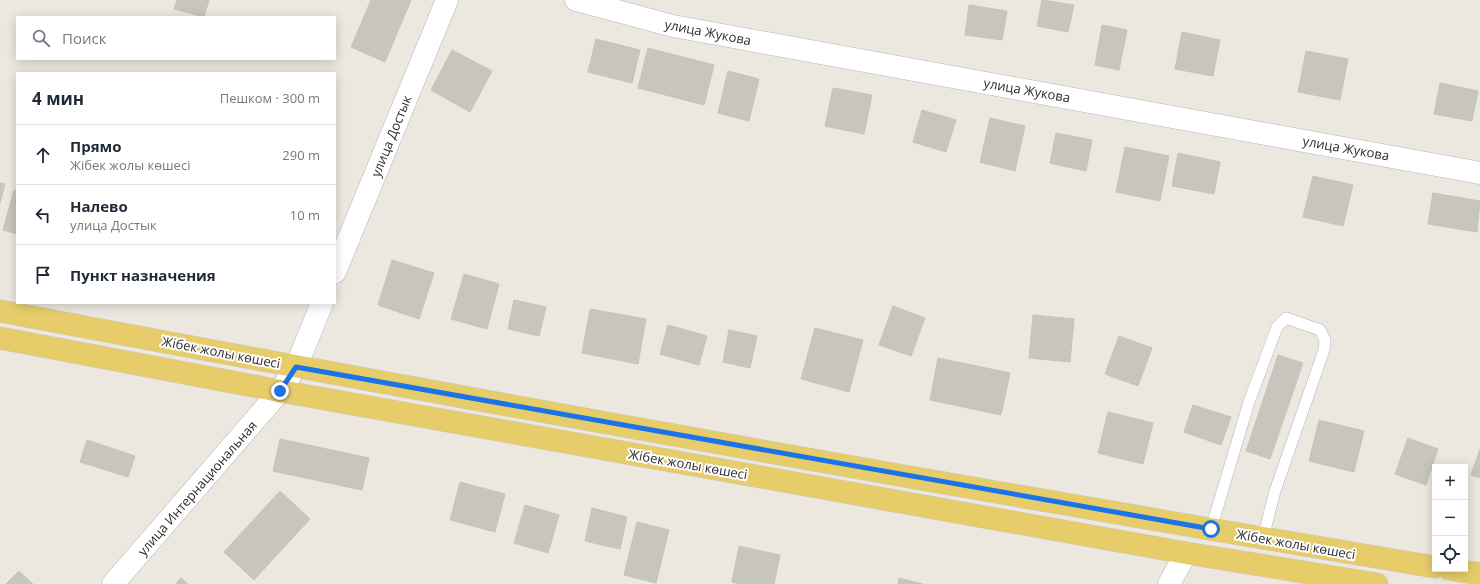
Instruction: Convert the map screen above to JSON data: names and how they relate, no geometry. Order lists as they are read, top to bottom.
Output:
{
  "streets": {
    "main road": ["Жібек жолы көшесі"],
    "street": ["улица Жукова", "улица Достык", "улица Интернациональная"]
  },
  "crossings": [
    ["Жібек жолы көшесі", "улица Интернациональная"]
  ],
  "page": {
    "search": "Поиск",
    "heading": ["4 мин", "Пешком · 300 m"],
    "list": [
      ["Прямо", "Жібек жолы көшесі", "290 m"],
      ["Налево", "улица Достык", "10 m"],
      "Пункт назначения"
    ],
    "map_buttons": ["+", "−"]
  }
}
